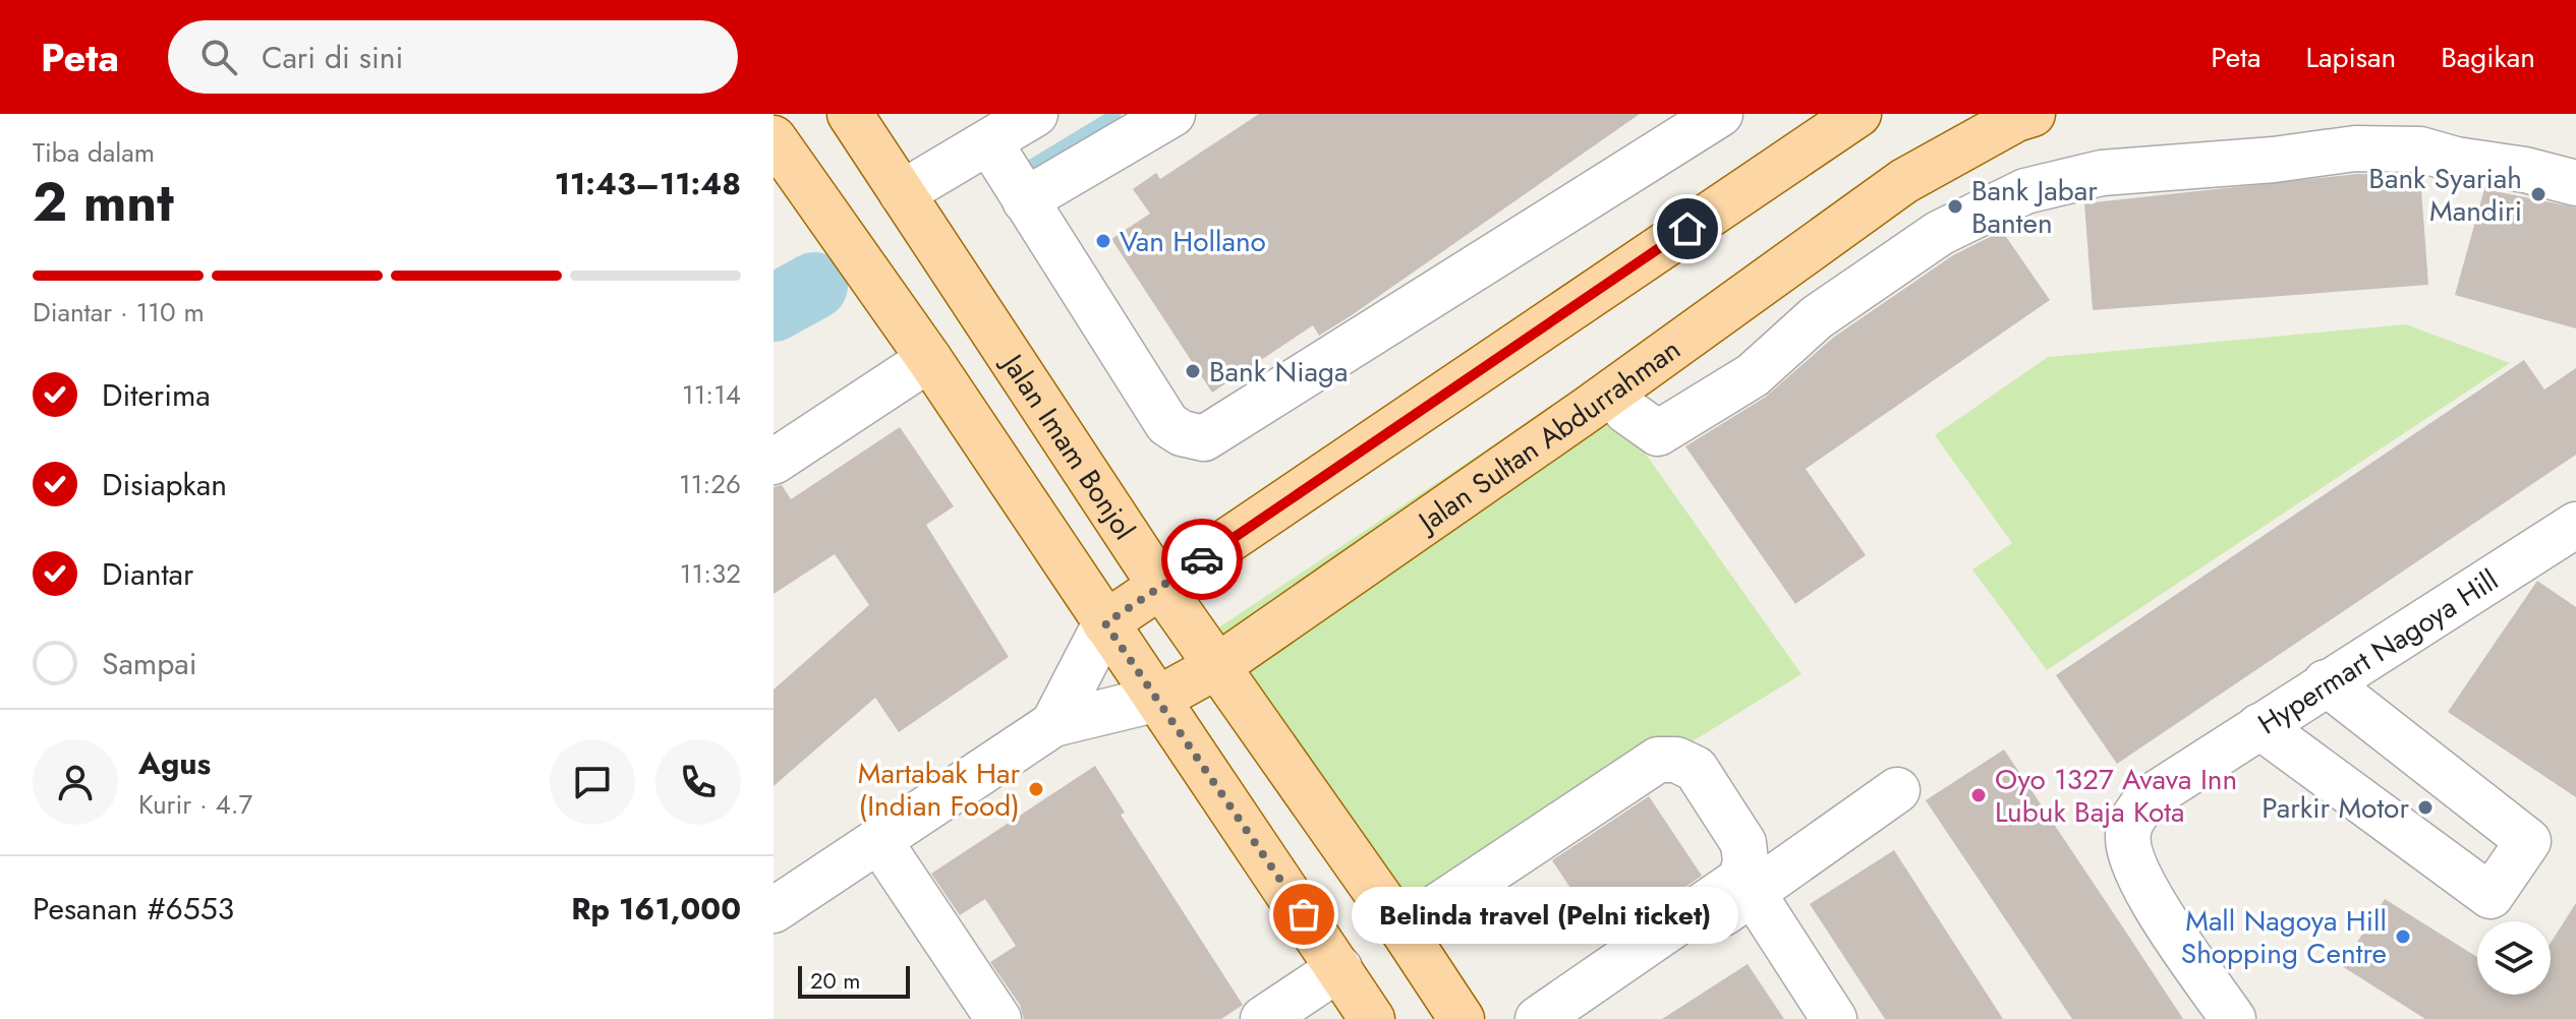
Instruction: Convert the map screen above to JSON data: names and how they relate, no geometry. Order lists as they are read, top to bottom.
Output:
{
  "streets": {
    "main road": ["Jalan Sultan Abdurrahman", "Jalan Imam Bonjol"],
    "street": ["Hypermart Nagoya Hill"]
  },
  "crossings": [
    ["Jalan Sultan Abdurrahman", "Jalan Imam Bonjol"]
  ],
  "places": [
    "Bank Syariah Mandiri",
    "Bank Jabar Banten",
    "Van Hollano",
    "Bank Niaga",
    "Martabak Har (Indian Food)",
    "Oyo 1327 Avava Inn Lubuk Baja Kota",
    "Parkir Motor",
    "Belinda travel (Pelni ticket)",
    "Mall Nagoya Hill Shopping Centre"
  ],
  "scale_bar": "20 m",
  "page": {
    "header": "Peta",
    "search": "Cari di sini",
    "nav": ["Peta", "Lapisan", "Bagikan"],
    "heading": ["2 mnt", "Tiba dalam", "11:43–11:48"],
    "panel": [
      "Agus",
      "Kurir · 4.7",
      "Pesanan #6553",
      "Rp 161,000"
    ],
    "bar": "Diantar · 110 m",
    "list": [
      ["Diterima", "11:14"],
      ["Disiapkan", "11:26"],
      ["Diantar", "11:32"],
      "Sampai"
    ],
    "bubble": "Belinda travel (Pelni ticket)",
    "scale": "20 m"
  }
}
